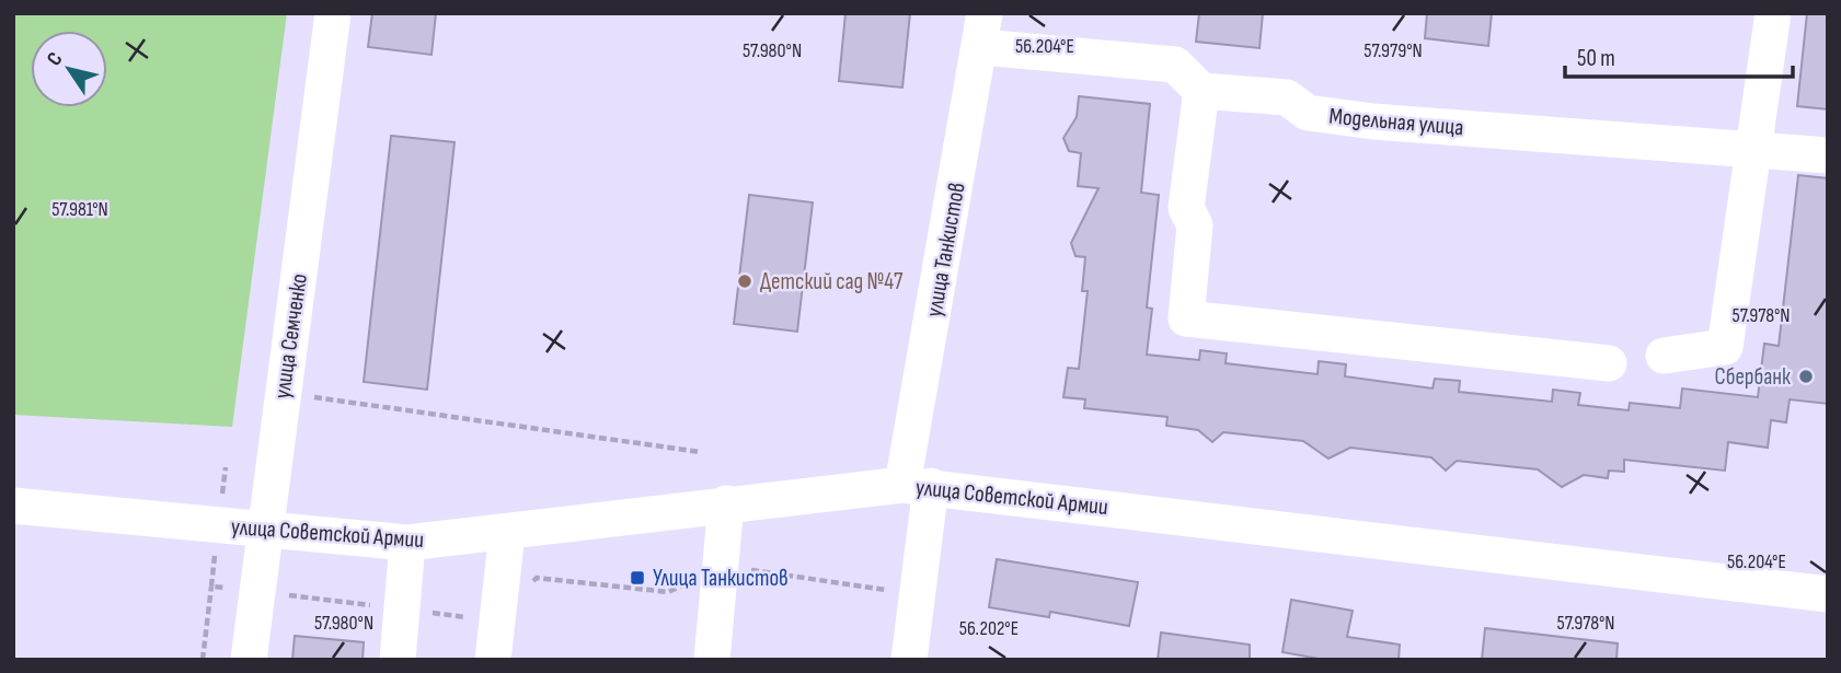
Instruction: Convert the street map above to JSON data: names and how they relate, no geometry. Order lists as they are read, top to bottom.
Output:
{
  "streets": {
    "street": [
      "Модельная улица",
      "улица Танкистов",
      "улица Семченко",
      "улица Советской Армии"
    ]
  },
  "crossings": [
    ["улица Танкистов", "улица Советской Армии"],
    ["улица Семченко", "улица Советской Армии"]
  ],
  "places": {
    "other": ["Детский сад №47", "Сбербанк"],
    "transit": ["Улица Танкистов"]
  },
  "scale_bar": "50 m",
  "north": "top left",
  "coordinates": [
    "56.204°E",
    "57.980°N",
    "57.979°N",
    "57.981°N",
    "57.978°N",
    "56.202°E"
  ]
}
